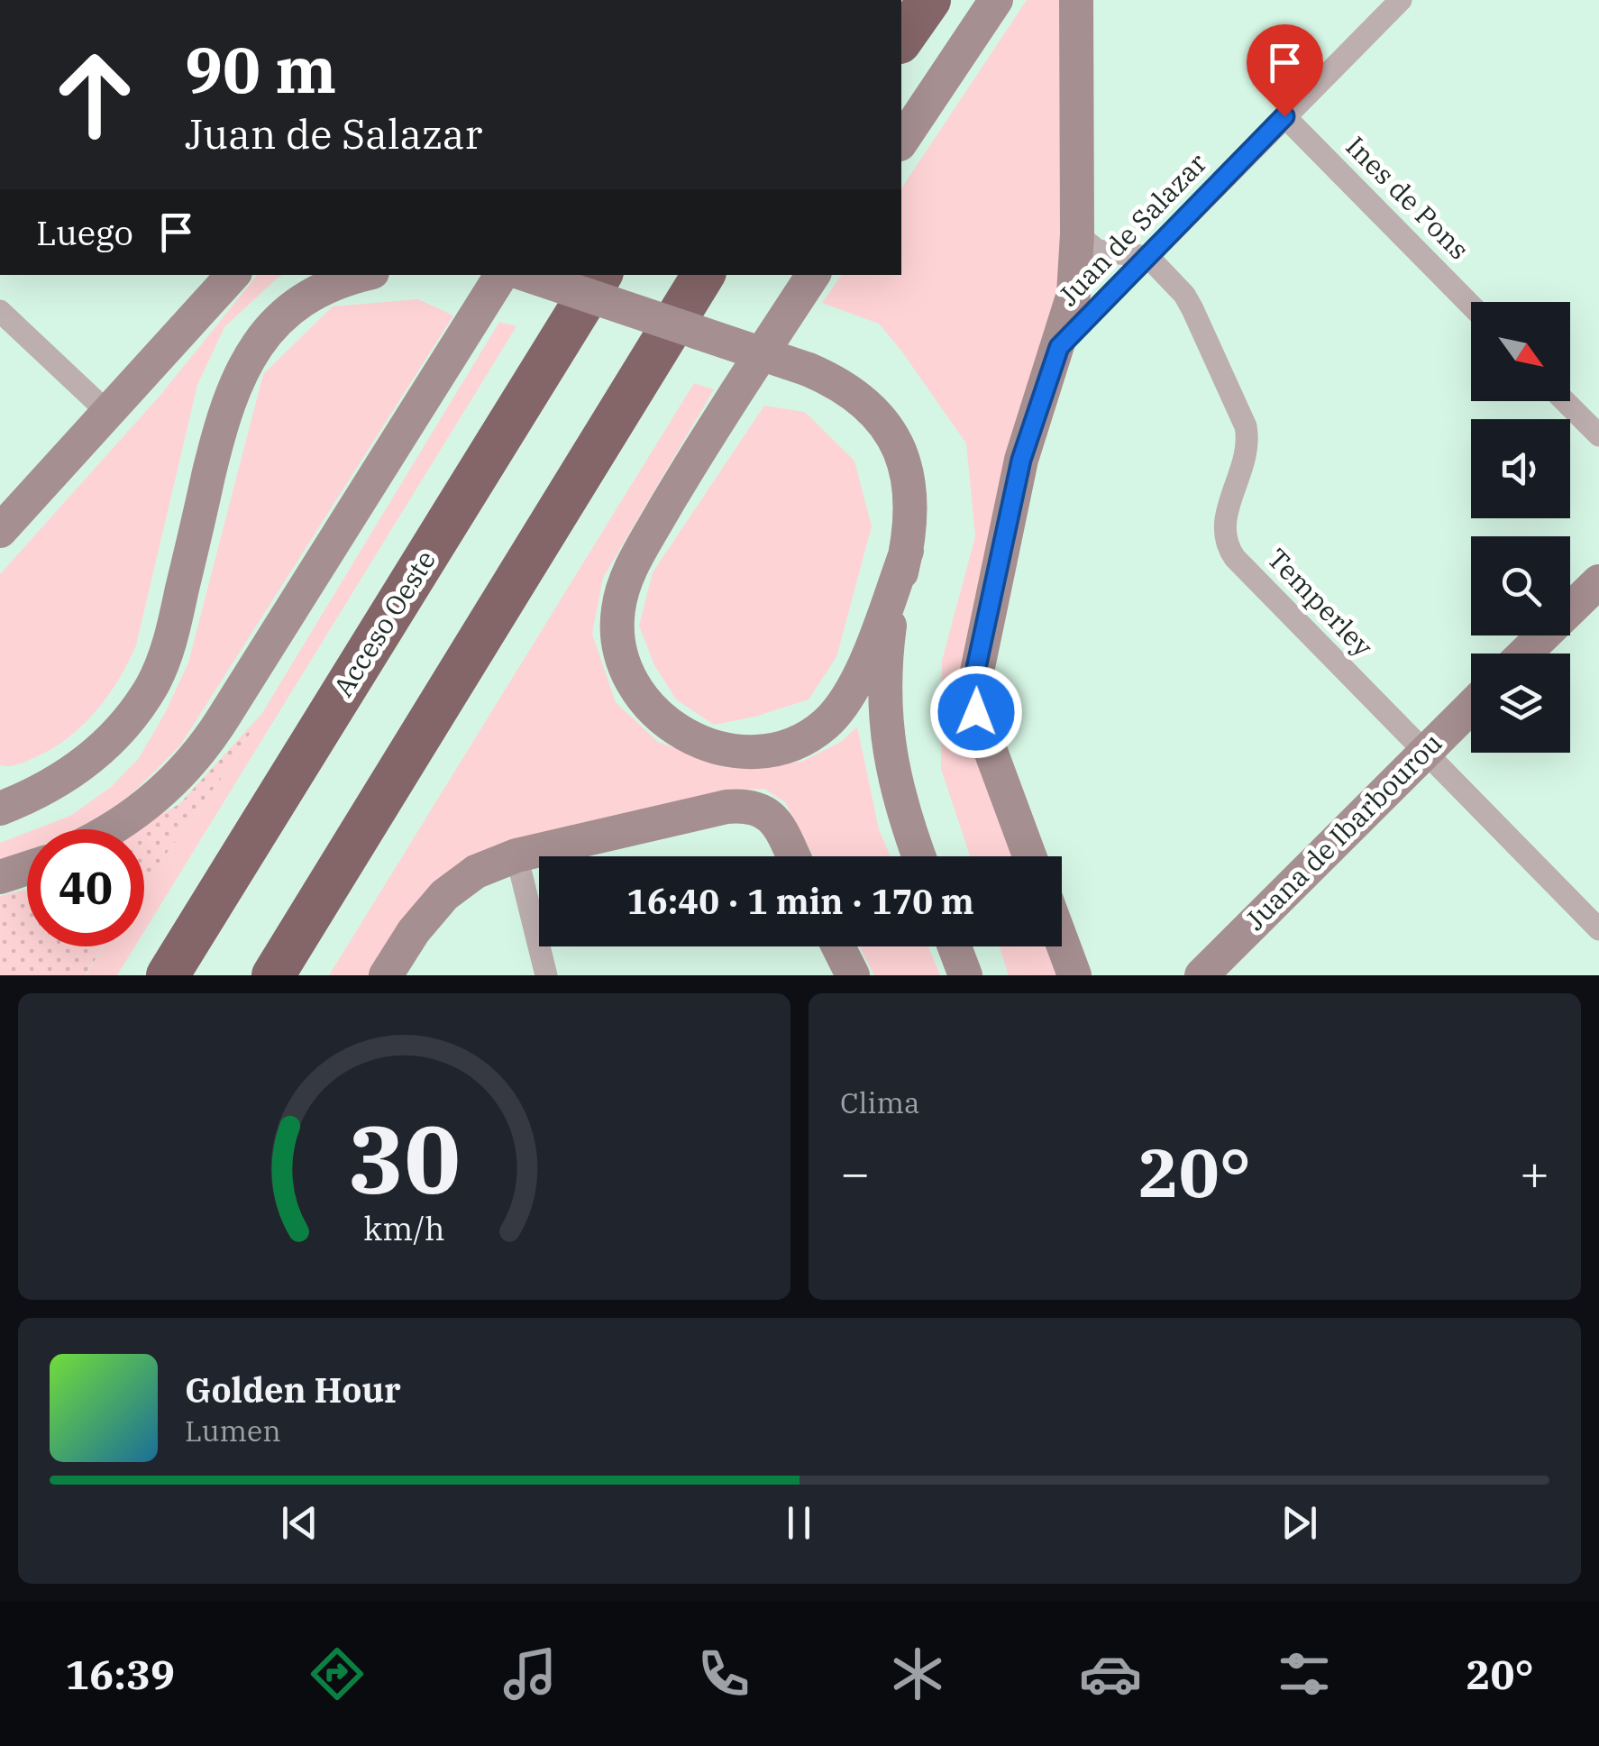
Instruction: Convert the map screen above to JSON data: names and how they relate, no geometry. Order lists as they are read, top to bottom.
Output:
{
  "streets": {
    "highway": ["Acceso Oeste"],
    "main road": ["Juana de Ibarbourou"],
    "street": ["Ines de Pons", "Juan de Salazar", "Temperley"]
  },
  "crossings": [
    ["Ines de Pons", "Juan de Salazar"],
    ["Juan de Salazar", "Temperley"],
    ["Temperley", "Juana de Ibarbourou"]
  ],
  "north": "bottom right",
  "page": {
    "turn": ["90 m", "Juan de Salazar"],
    "then": "Luego",
    "limit": "40",
    "trip": "16:40 · 1 min · 170 m",
    "tile": "Clima",
    "heat": ["−", "20°", "+"],
    "song": ["Golden Hour", "Lumen"],
    "tabs": ["16:39", "20°"],
    "gauge": ["30", "km/h"]
  }
}
